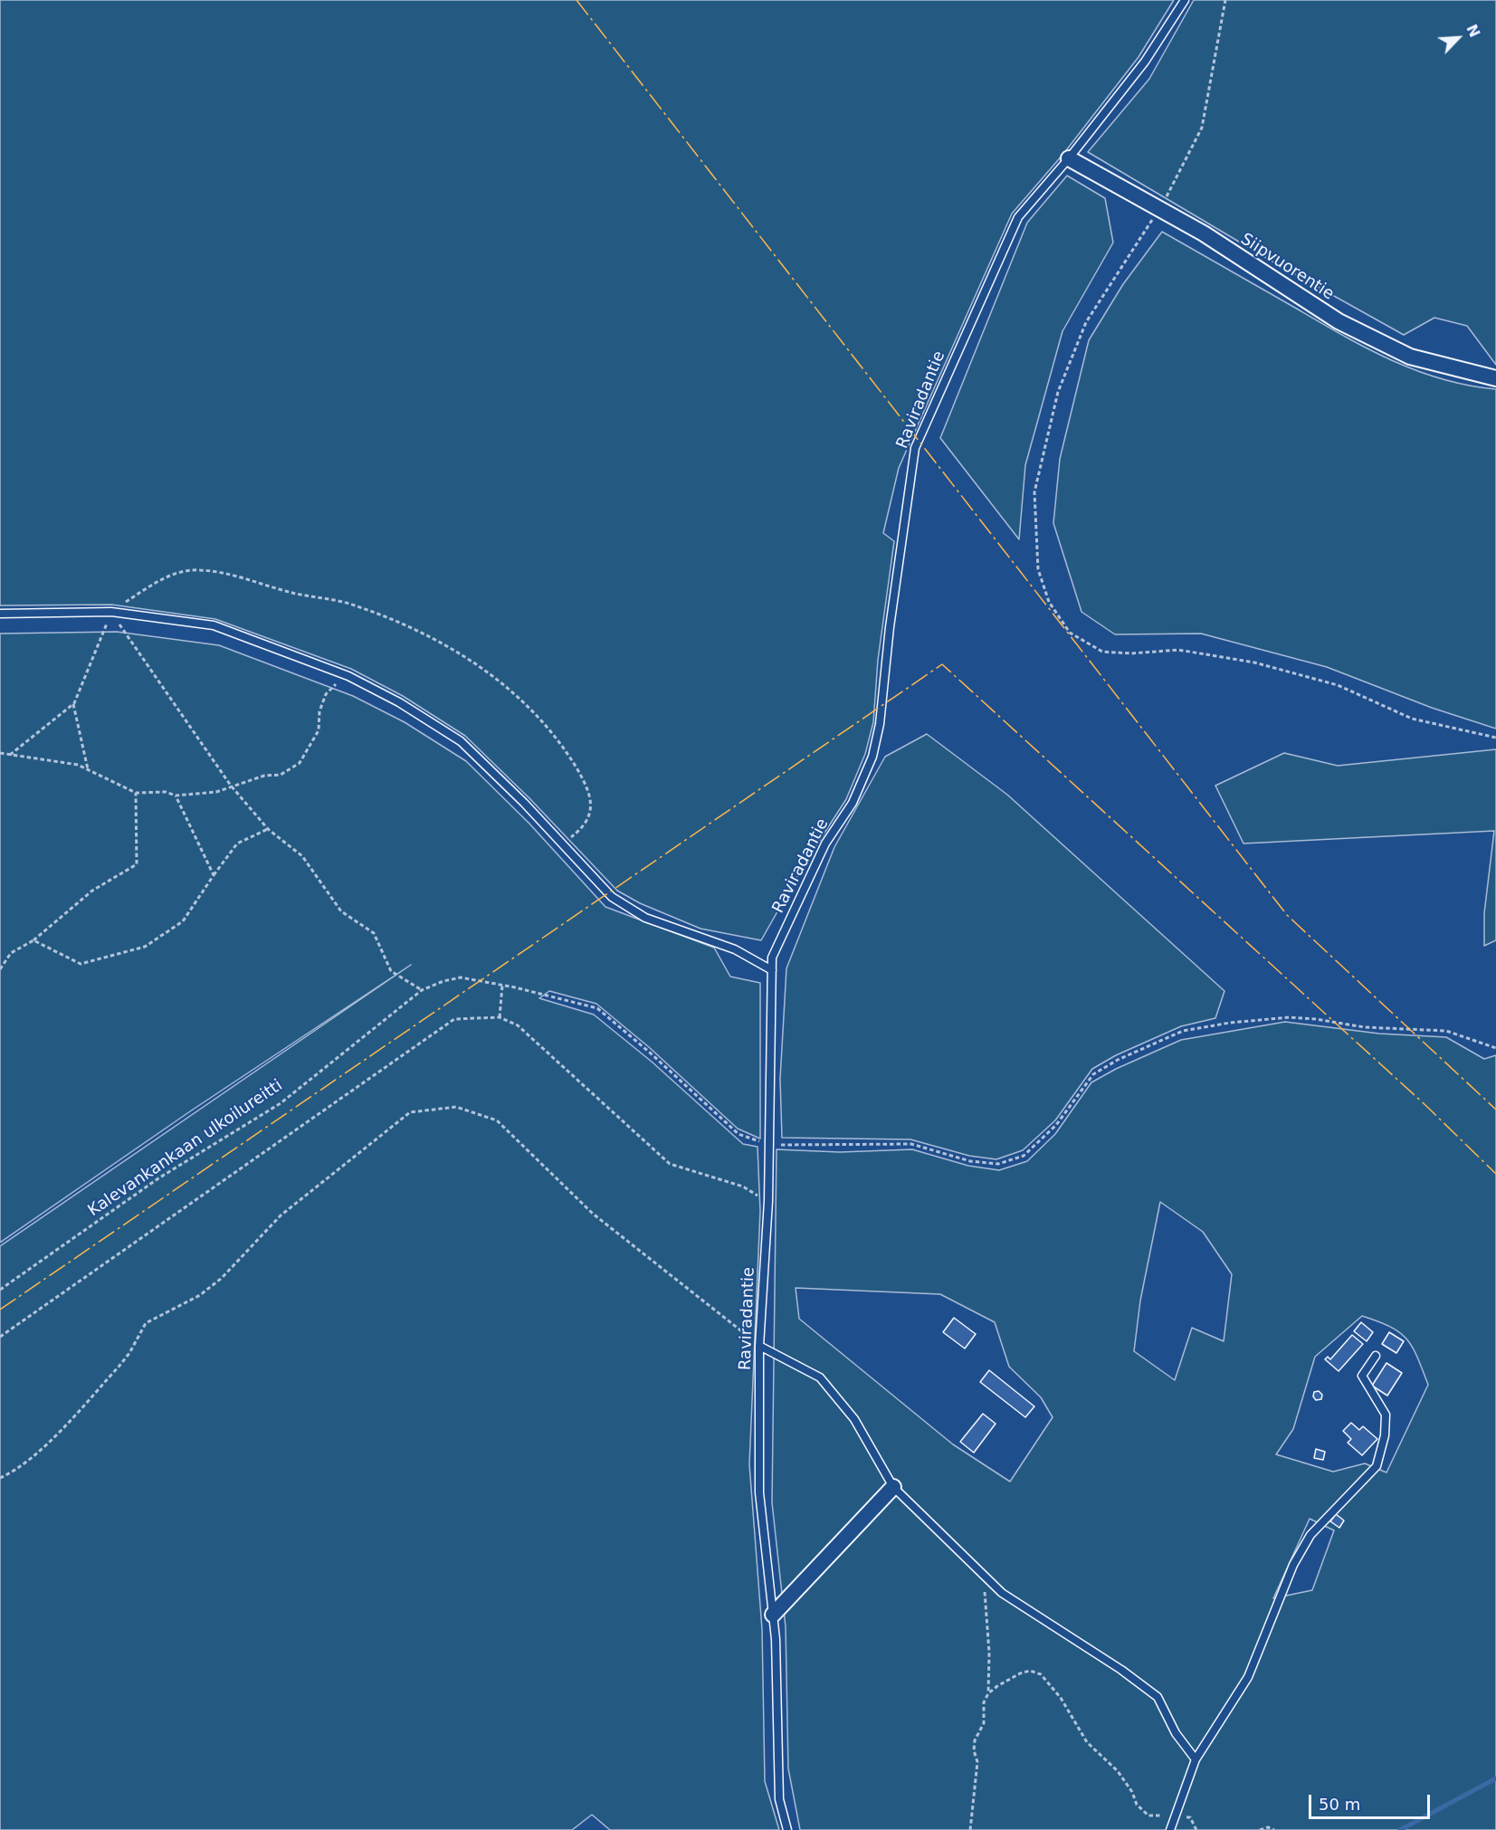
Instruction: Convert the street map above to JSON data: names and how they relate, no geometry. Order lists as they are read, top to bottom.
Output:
{
  "streets": {
    "street": ["Siipvuorentie"],
    "lane": ["Raviradantie"],
    "path": ["Kalevankankaan ulkoilureitti"]
  },
  "crossings": [
    ["Siipvuorentie", "Raviradantie"],
    ["Raviradantie", "Kalevankankaan ulkoilureitti"]
  ],
  "scale_bar": "50 m",
  "north": "top right"
}
